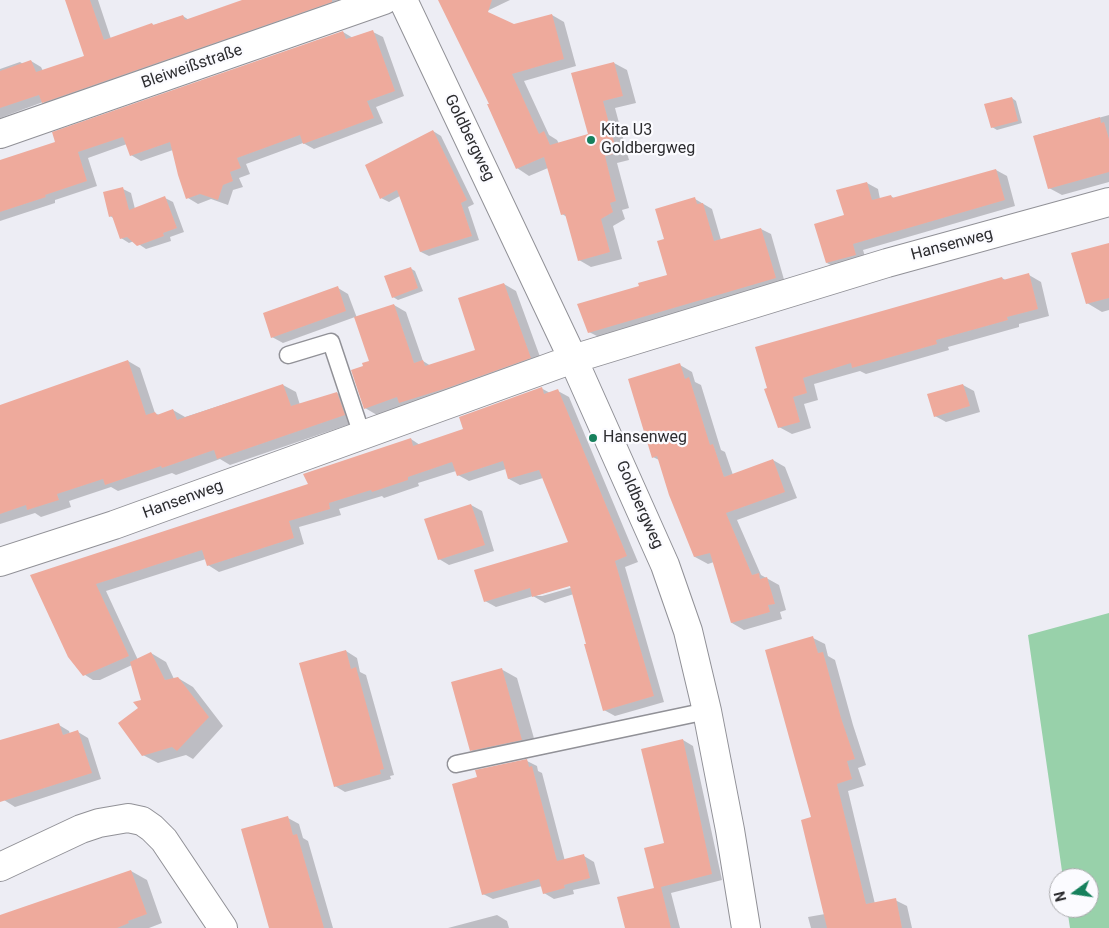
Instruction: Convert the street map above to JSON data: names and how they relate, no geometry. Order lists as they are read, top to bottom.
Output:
{
  "streets": {
    "street": ["Bleiweißstraße", "Goldbergweg", "Hansenweg"]
  },
  "crossings": [
    ["Goldbergweg", "Hansenweg"]
  ],
  "places": ["Kita U3 Goldbergweg", "Hansenweg"],
  "north": "left"
}
